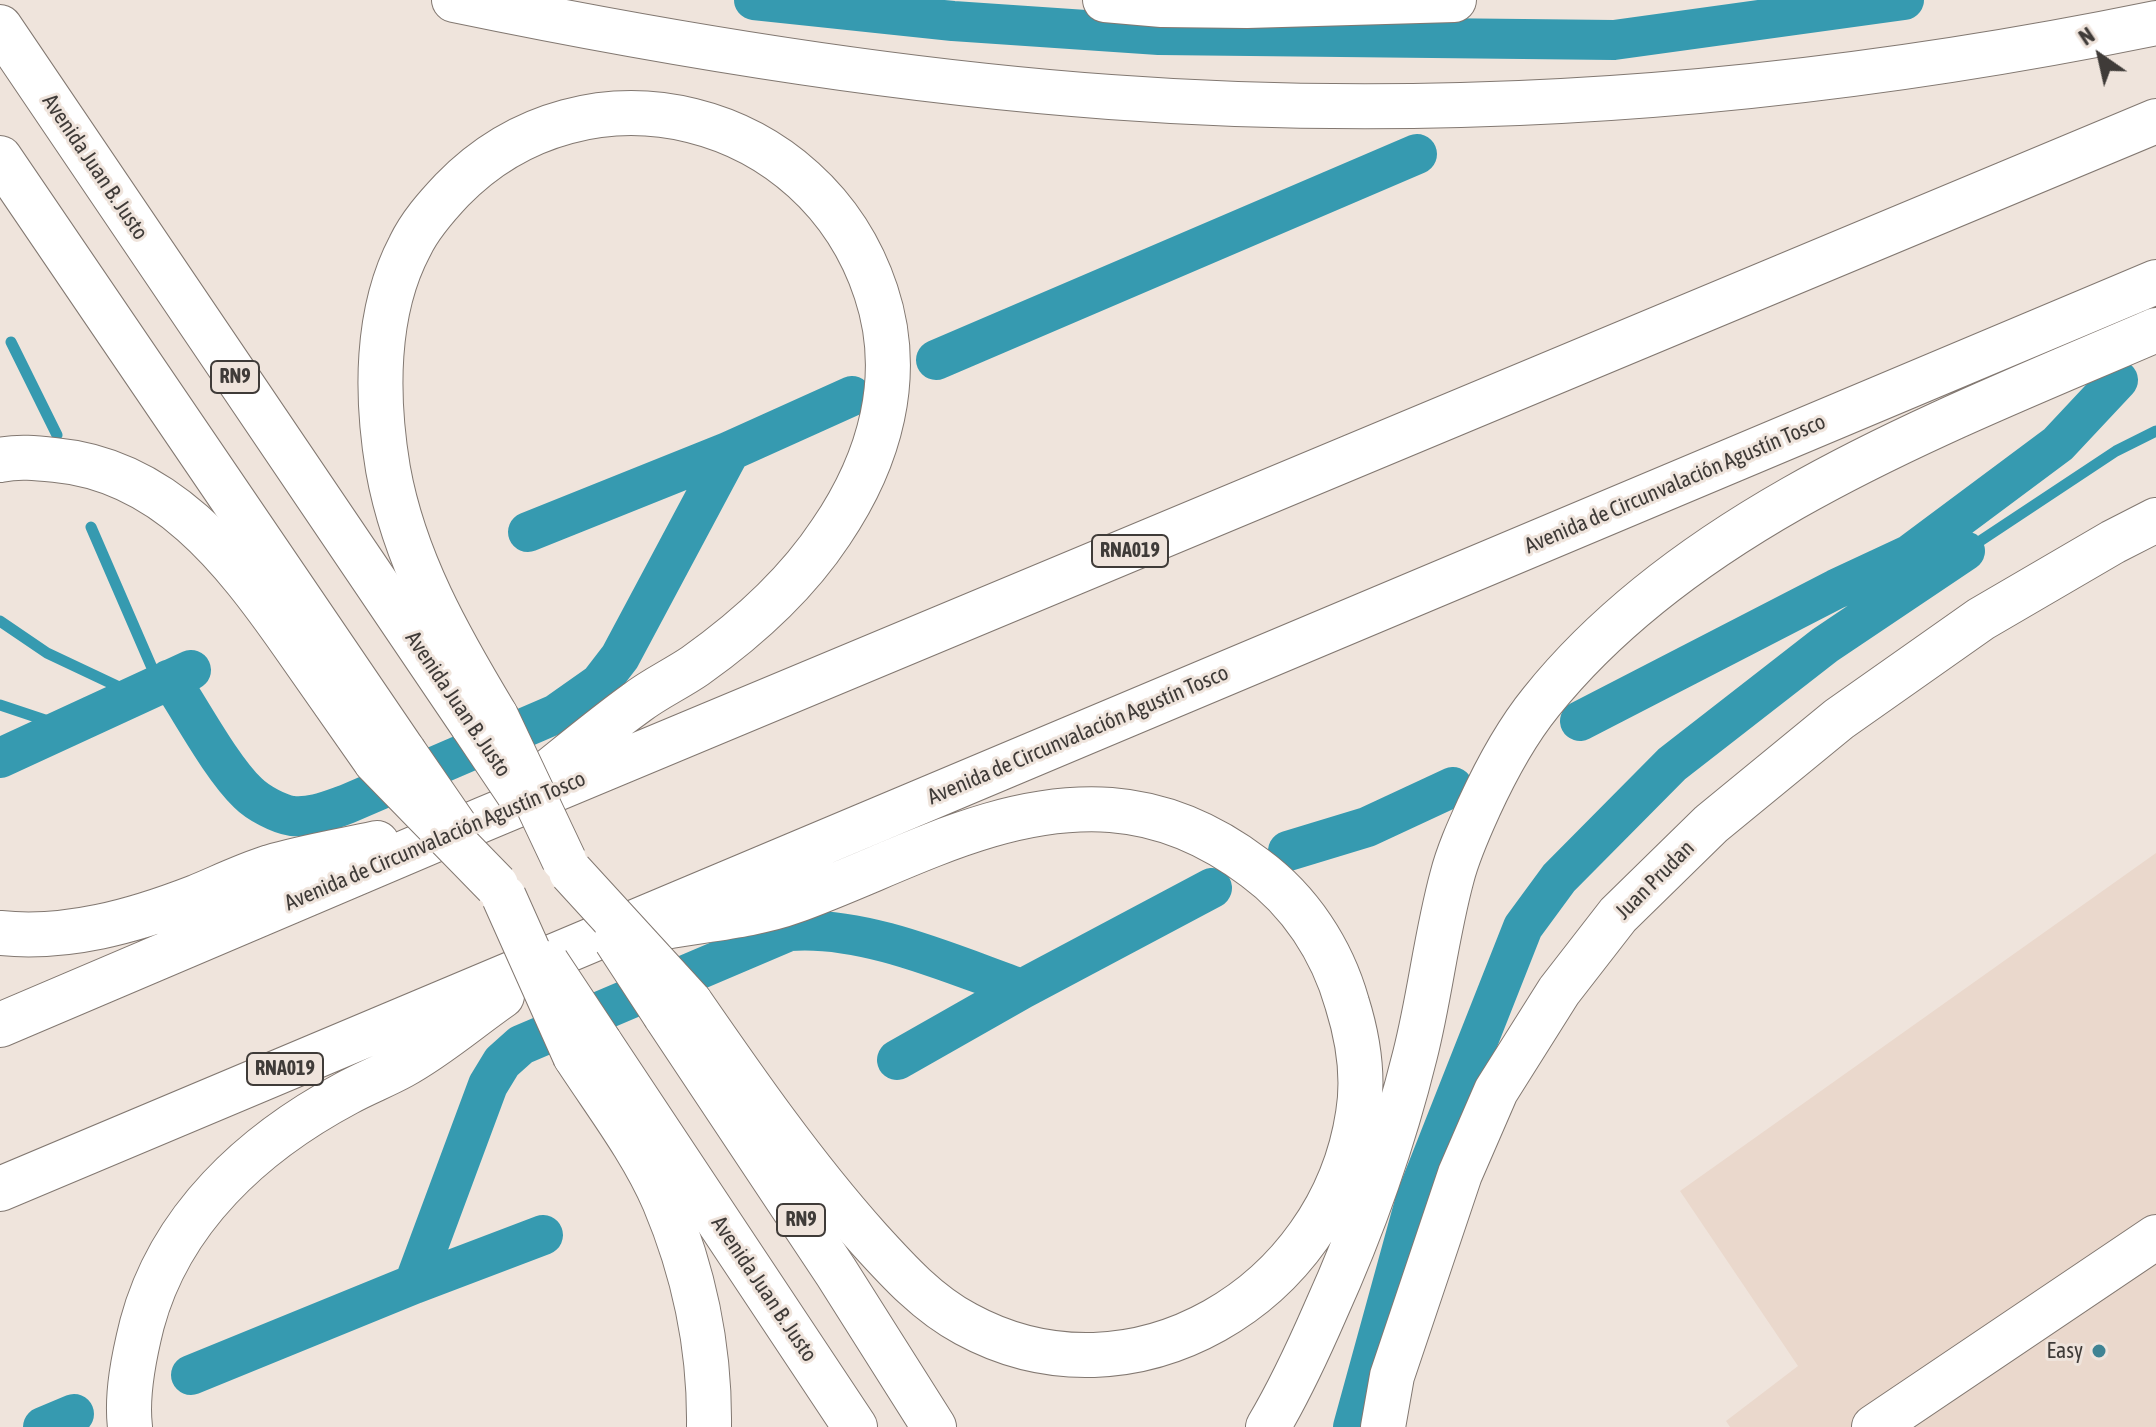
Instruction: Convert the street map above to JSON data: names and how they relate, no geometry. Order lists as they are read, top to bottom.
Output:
{
  "streets": {
    "main road": [
      "Avenida Juan B. Justo",
      "RN9",
      "Avenida de Circunvalación Agustín Tosco",
      "RNA019",
      "Juan Prudan"
    ]
  },
  "places": ["Easy"],
  "north": "top left"
}
